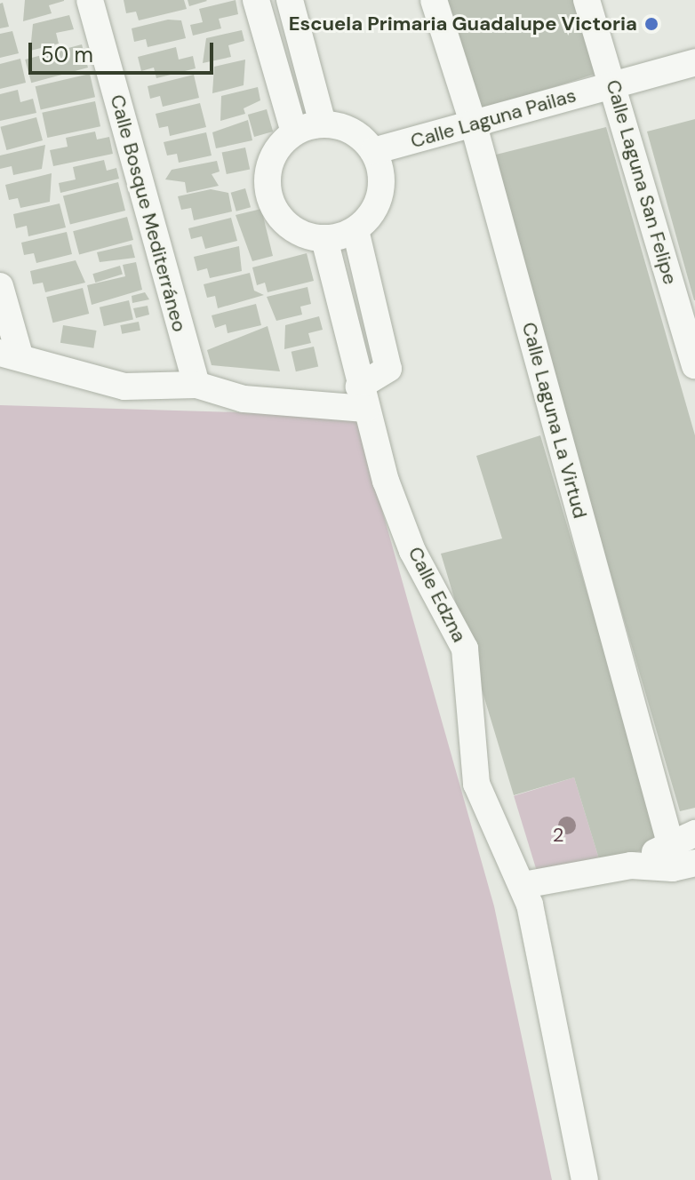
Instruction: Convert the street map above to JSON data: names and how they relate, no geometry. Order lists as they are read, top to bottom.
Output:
{
  "streets": {
    "street": [
      "Calle Laguna Pailas",
      "Calle Laguna San Felipe",
      "Calle Bosque Mediterráneo",
      "Calle Laguna La Virtud",
      "Calle Edzna"
    ]
  },
  "crossings": [
    ["Calle Laguna Pailas", "Calle Laguna San Felipe"],
    ["Calle Laguna Pailas", "Calle Laguna La Virtud"],
    ["Calle Laguna Pailas", "Calle Edzna"]
  ],
  "parks": ["2"],
  "places": ["Escuela Primaria Guadalupe Victoria"],
  "scale_bar": "50 m"
}
